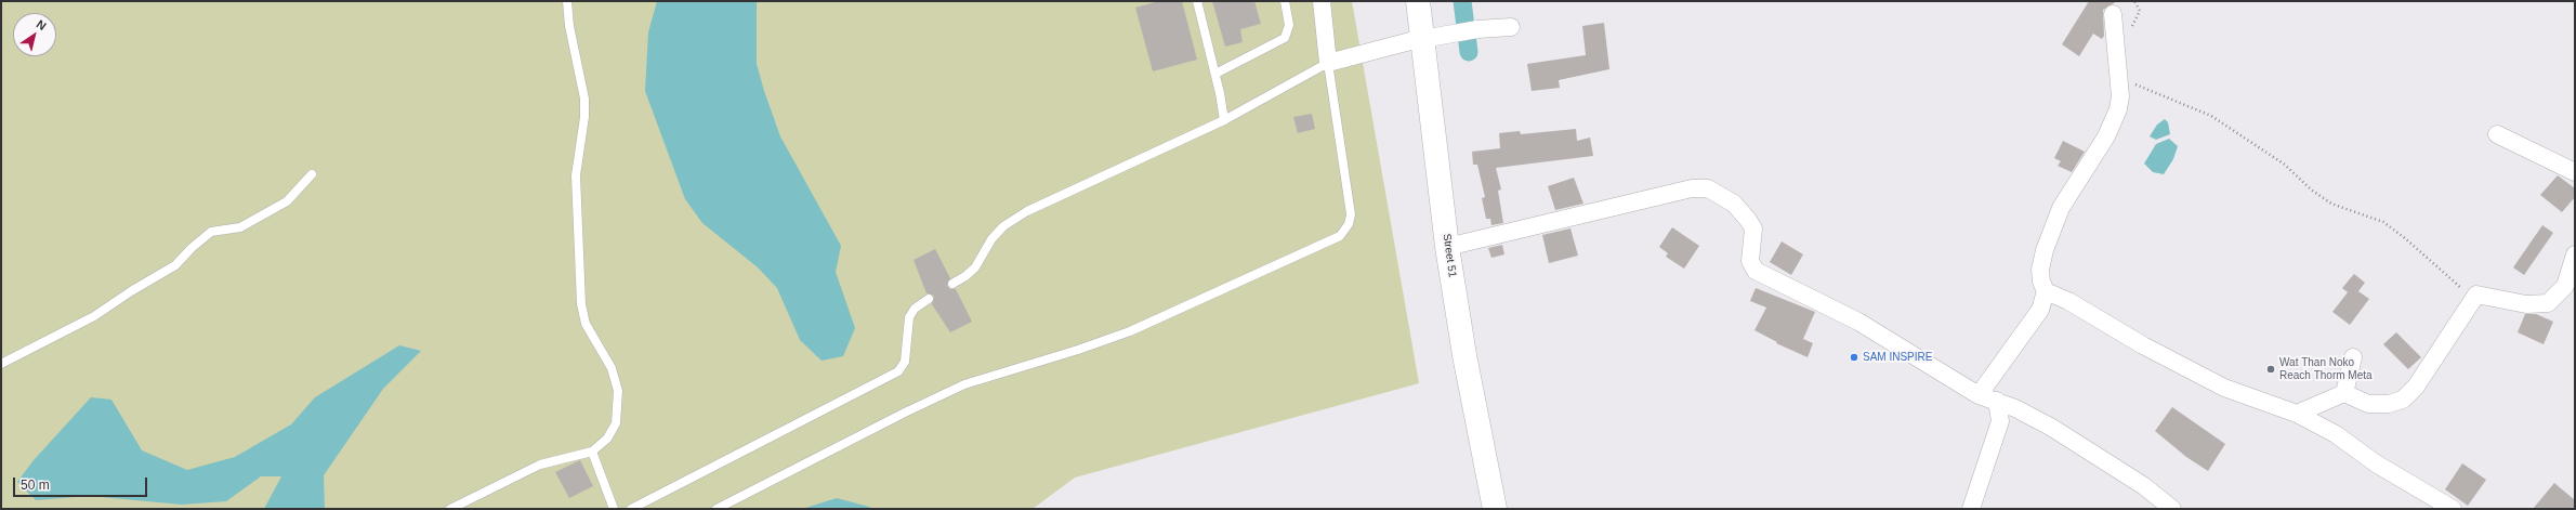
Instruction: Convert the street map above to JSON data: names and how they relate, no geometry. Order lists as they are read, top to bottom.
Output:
{
  "streets": {
    "main road": ["Street 51"]
  },
  "places": ["SAM INSPIRE", "Wat Than Noko Reach Thorm Meta"],
  "scale_bar": "50 m",
  "north": "top right"
}
